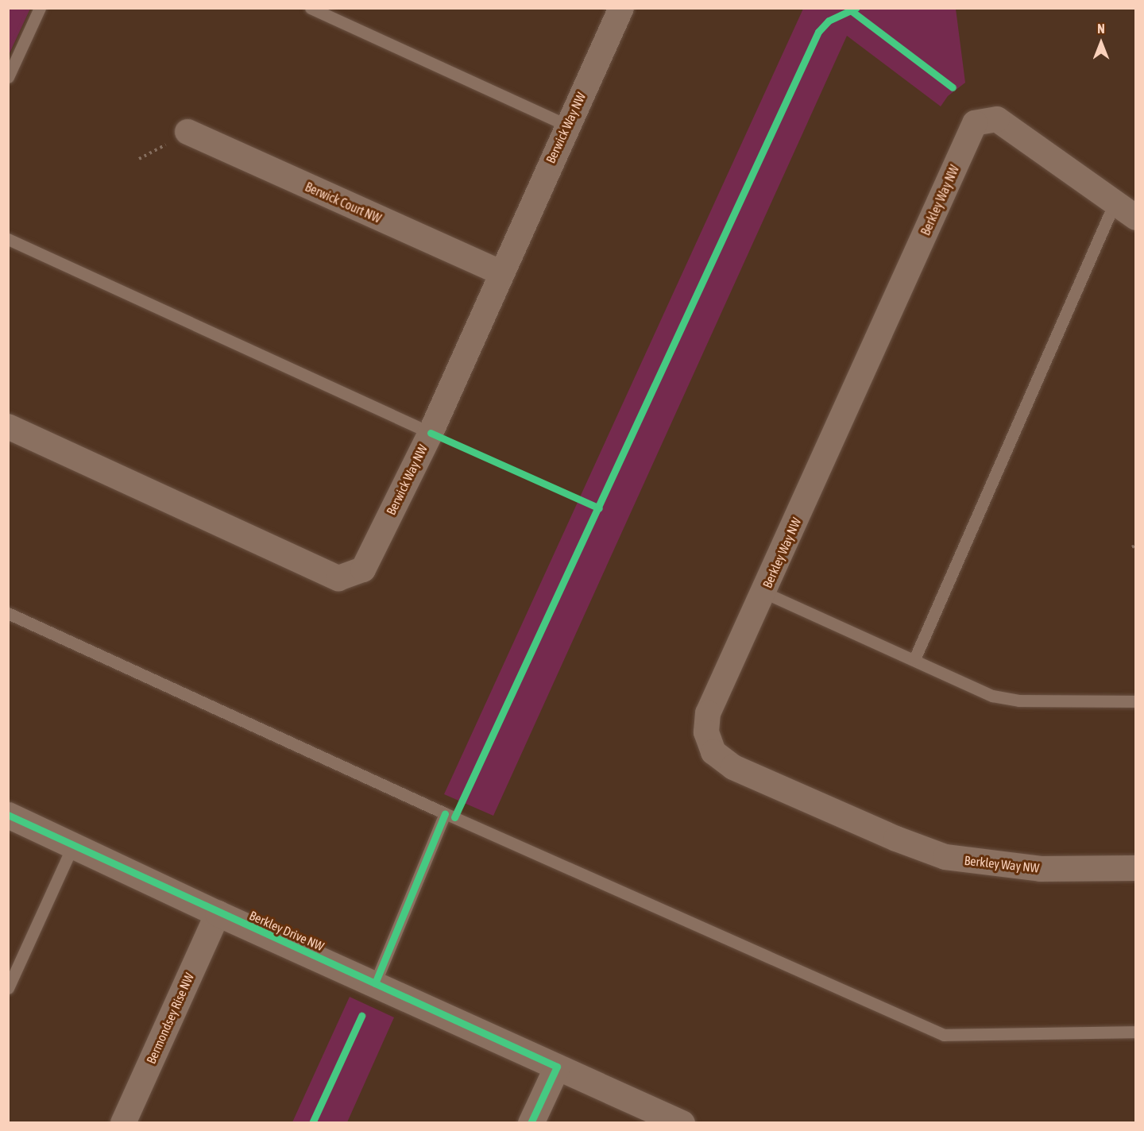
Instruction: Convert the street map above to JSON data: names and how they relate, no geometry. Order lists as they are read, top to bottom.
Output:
{
  "streets": {
    "street": [
      "Berwick Way NW",
      "Berkley Way NW",
      "Berwick Court NW",
      "Berkley Drive NW",
      "Bermondsey Rise NW"
    ]
  },
  "crossings": [
    ["Berwick Way NW", "Berwick Court NW"],
    ["Berkley Drive NW", "Bermondsey Rise NW"]
  ],
  "north": "top"
}
